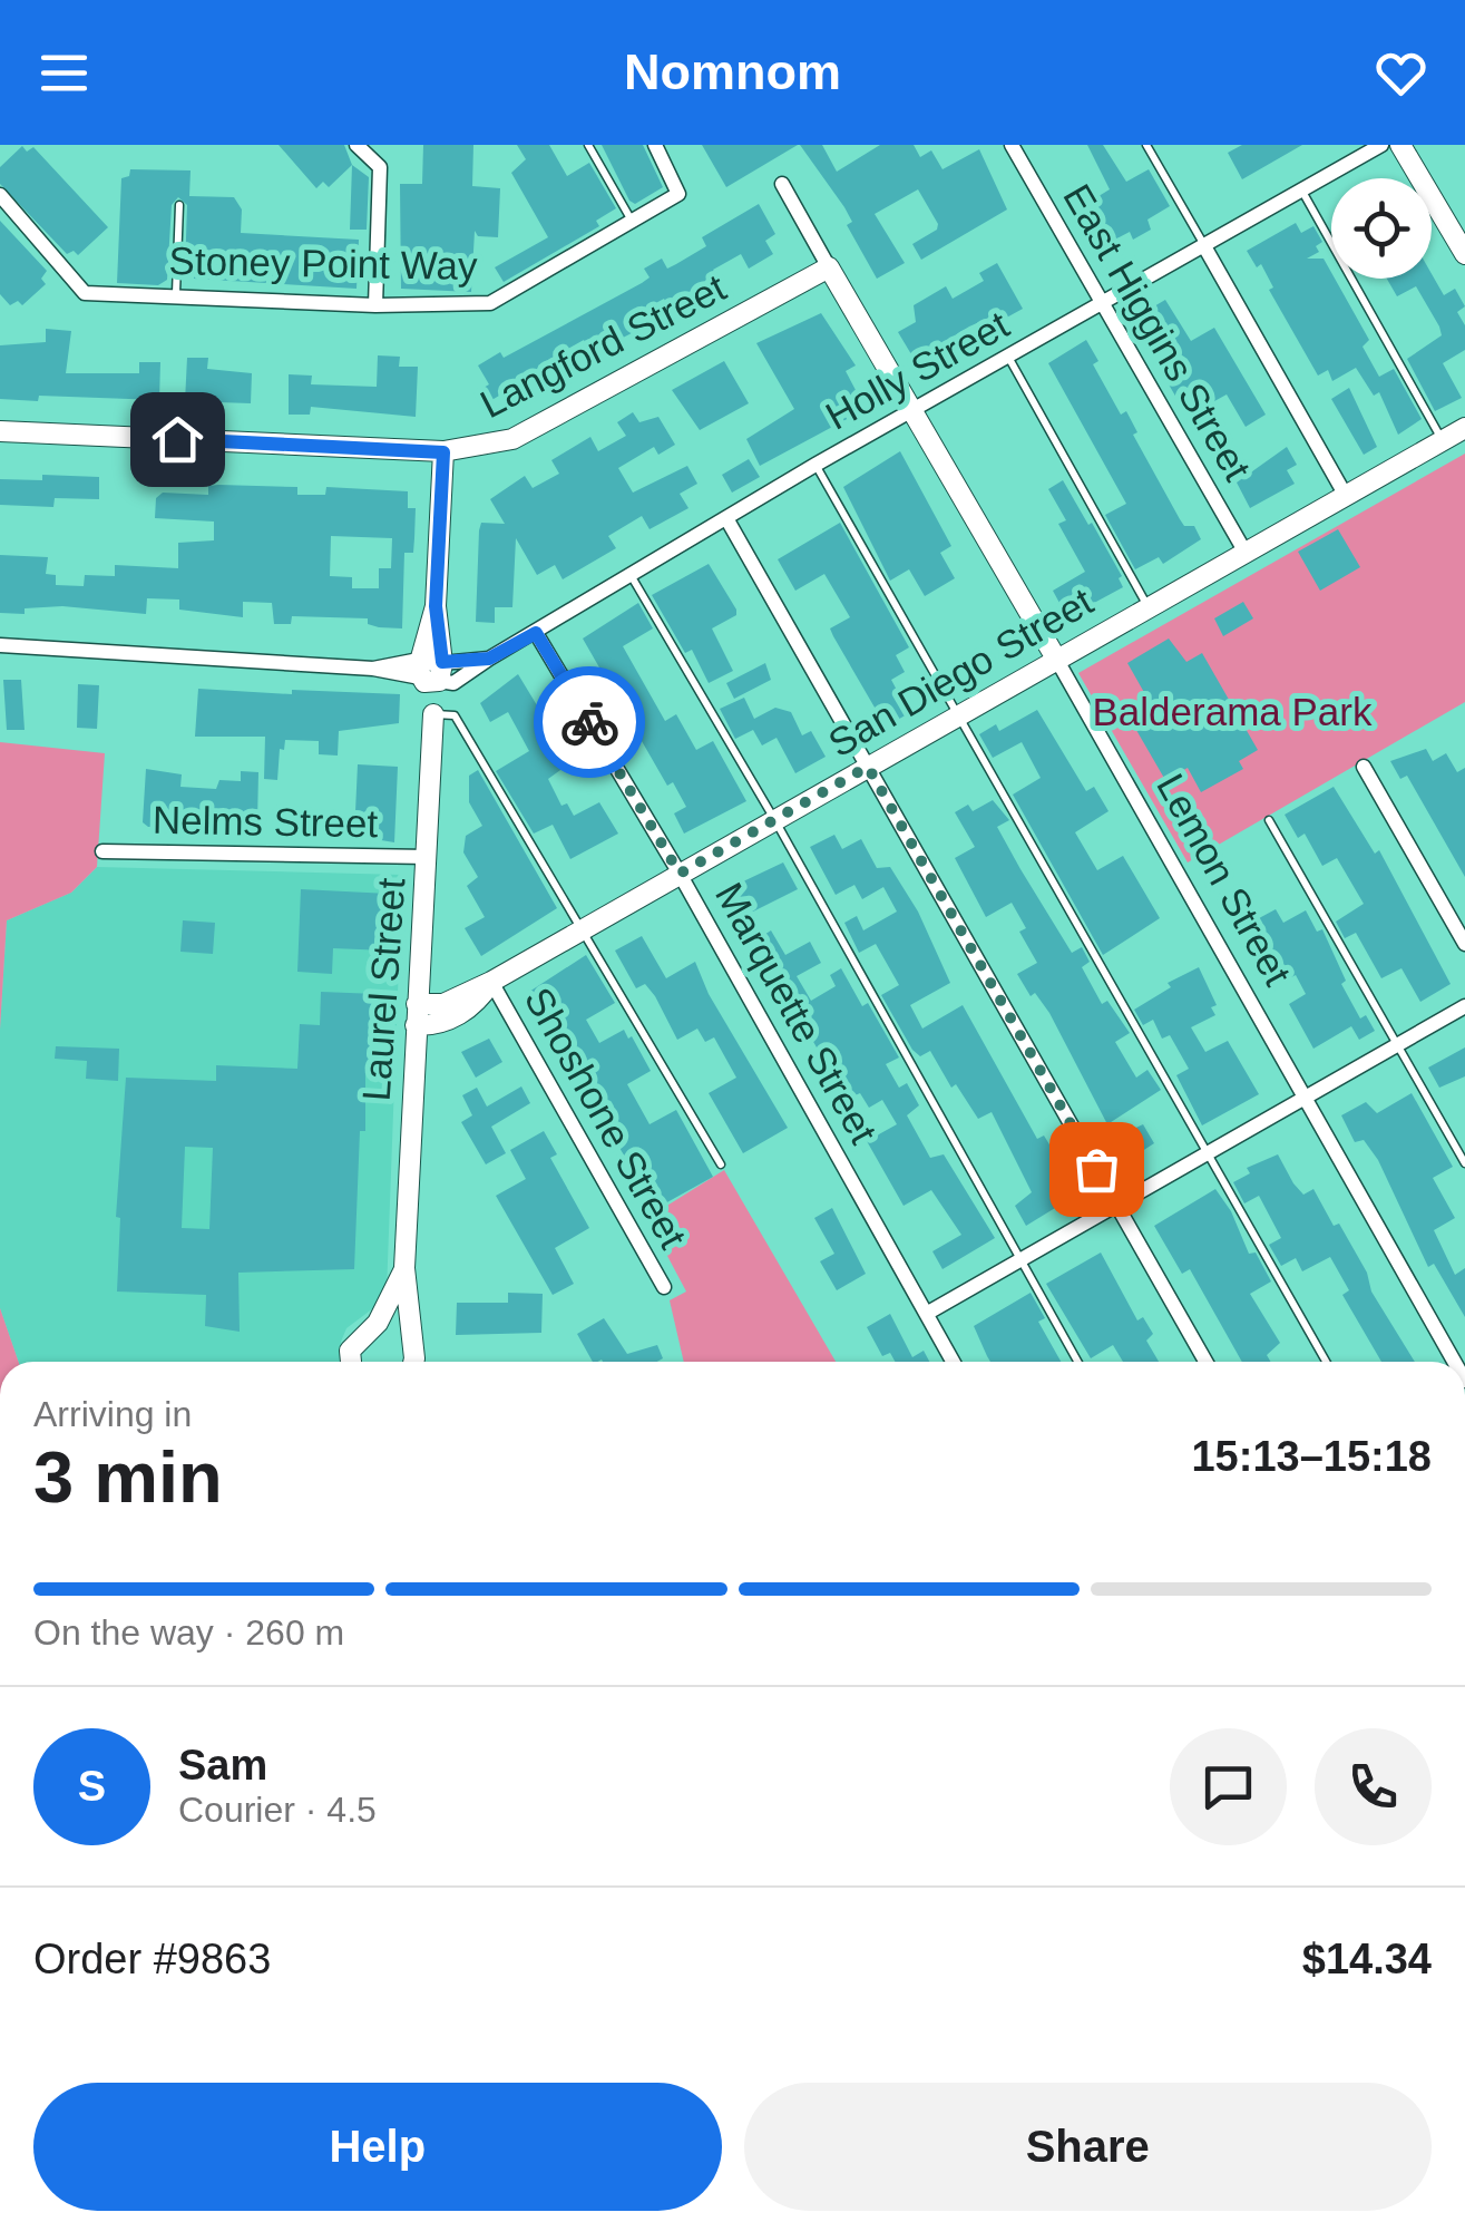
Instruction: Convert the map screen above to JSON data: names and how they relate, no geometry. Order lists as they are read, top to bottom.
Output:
{
  "streets": {
    "street": [
      "Stoney Point Way",
      "East Higgins Street",
      "Langford Street",
      "Holly Street",
      "San Diego Street",
      "Nelms Street",
      "Lemon Street",
      "Laurel Street",
      "Marquette Street",
      "Shoshone Street"
    ]
  },
  "crossings": [
    ["East Higgins Street", "Holly Street"],
    ["East Higgins Street", "San Diego Street"],
    ["Langford Street", "Lemon Street"],
    ["Langford Street", "Laurel Street"],
    ["Holly Street", "Lemon Street"],
    ["Holly Street", "Laurel Street"],
    ["Holly Street", "Marquette Street"],
    ["San Diego Street", "Lemon Street"],
    ["San Diego Street", "Laurel Street"],
    ["San Diego Street", "Marquette Street"],
    ["San Diego Street", "Shoshone Street"],
    ["Nelms Street", "Laurel Street"]
  ],
  "parks": ["Balderama Park"],
  "page": {
    "header": "Nomnom",
    "heading": ["3 min", "Arriving in", "15:13–15:18"],
    "panel": [
      "Sam",
      "Courier · 4.5",
      "Order #9863",
      "$14.34"
    ],
    "bar": "On the way · 260 m",
    "round": "S",
    "buttons": ["Help", "Share"]
  }
}
